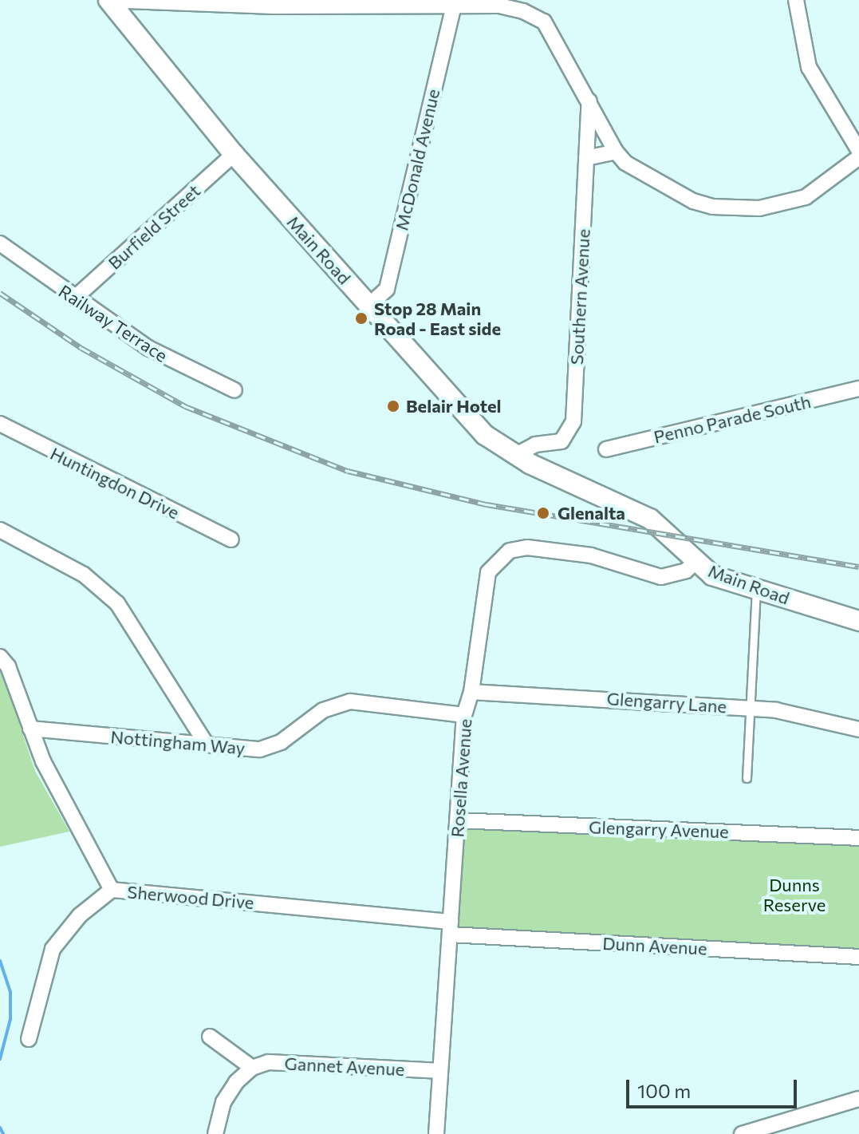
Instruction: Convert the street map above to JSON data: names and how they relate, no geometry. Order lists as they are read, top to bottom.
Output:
{
  "streets": {
    "main road": ["Main Road"],
    "street": [
      "McDonald Avenue",
      "Burfield Street",
      "Southern Avenue",
      "Railway Terrace",
      "Penno Parade South",
      "Huntingdon Drive",
      "Glengarry Lane",
      "Nottingham Way",
      "Rosella Avenue",
      "Glengarry Avenue",
      "Sherwood Drive",
      "Dunn Avenue",
      "Gannet Avenue"
    ]
  },
  "crossings": [
    ["McDonald Avenue", "Main Road"],
    ["Burfield Street", "Main Road"],
    ["Burfield Street", "Railway Terrace"],
    ["Main Road", "Southern Avenue"],
    ["Main Road", "Rosella Avenue"],
    ["Glengarry Lane", "Rosella Avenue"],
    ["Nottingham Way", "Rosella Avenue"],
    ["Nottingham Way", "Sherwood Drive"],
    ["Rosella Avenue", "Glengarry Avenue"],
    ["Rosella Avenue", "Sherwood Drive"],
    ["Rosella Avenue", "Dunn Avenue"],
    ["Rosella Avenue", "Gannet Avenue"],
    ["Sherwood Drive", "Dunn Avenue"]
  ],
  "parks": ["Dunns Reserve"],
  "places": ["Stop 28 Main Road - East side", "Belair Hotel", "Glenalta"],
  "scale_bar": "100 m"
}
